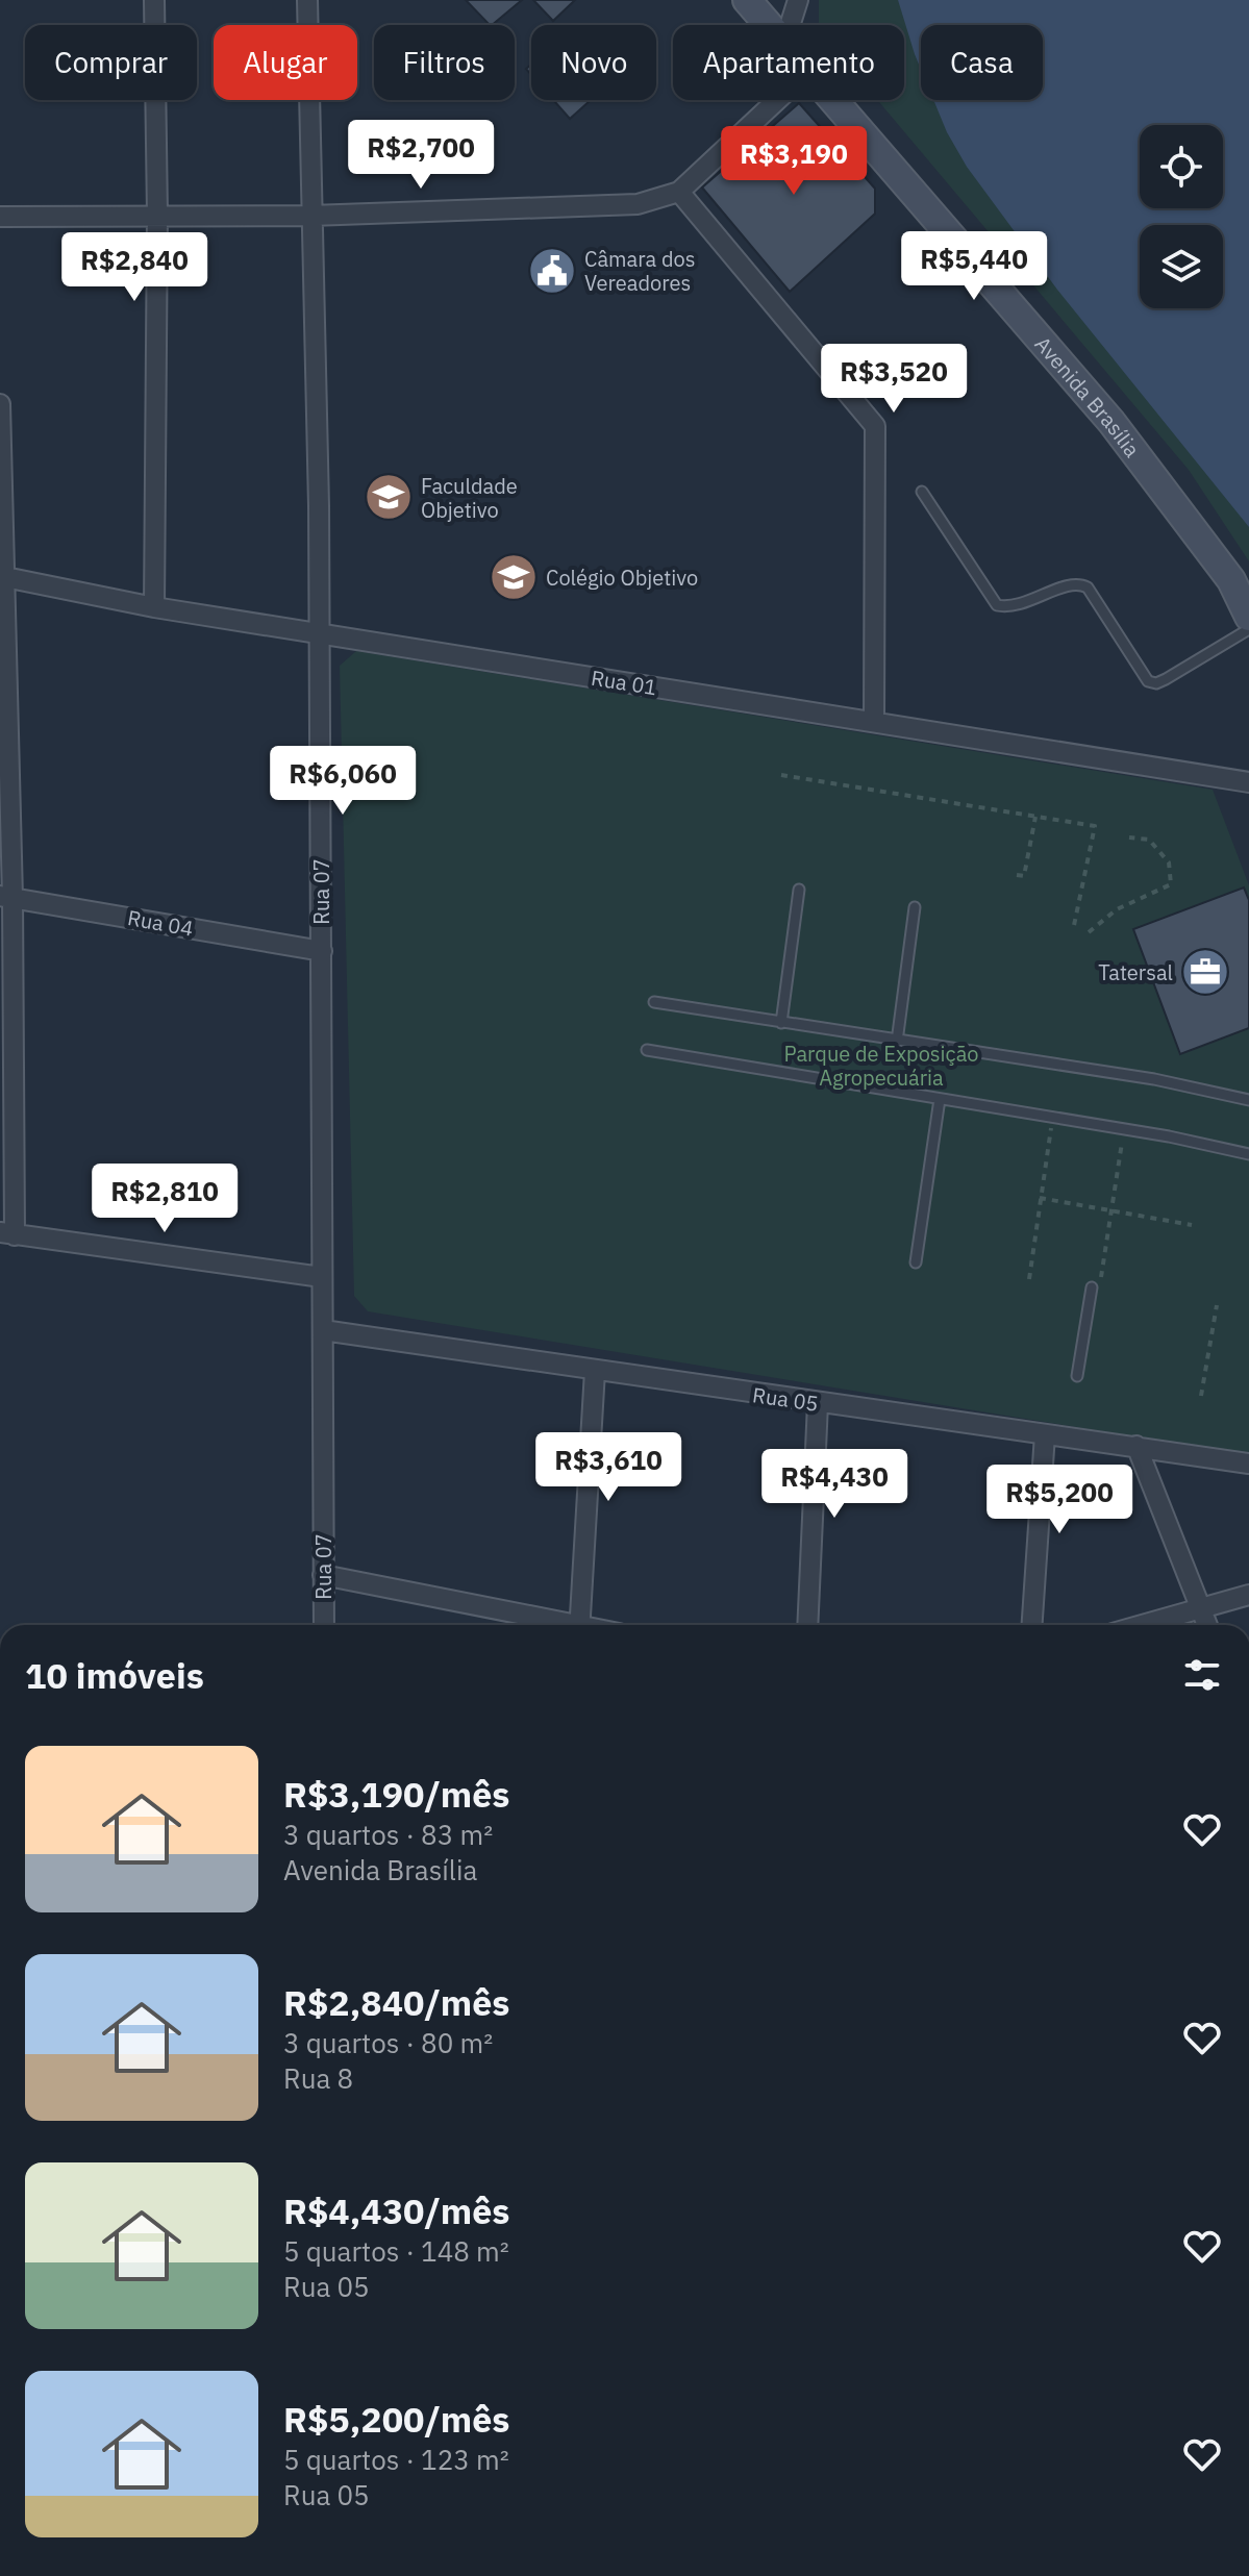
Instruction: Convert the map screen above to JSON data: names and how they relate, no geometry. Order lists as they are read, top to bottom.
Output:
{
  "streets": {
    "main road": ["Avenida Brasília"],
    "street": [
      "Rua 01",
      "Rua 07",
      "Rua 04",
      "Rua 05"
    ]
  },
  "crossings": [
    ["Rua 01", "Rua 07"],
    ["Rua 07", "Rua 04"],
    ["Rua 07", "Rua 05"]
  ],
  "parks": ["Parque de Exposição Agropecuária"],
  "places": {
    "public building": ["Câmara dos Vereadores"],
    "school or university": ["Faculdade Objetivo", "Colégio Objetivo"],
    "office": ["Tatersal"]
  },
  "page": {
    "chip": [
      "Comprar",
      "Alugar",
      "Filtros",
      "Novo",
      "Apartamento",
      "Casa"
    ],
    "price": [
      "R$2,700",
      "R$3,190",
      "R$5,440",
      "R$2,840",
      "R$3,520",
      "R$6,060",
      "R$2,810",
      "R$3,610",
      "R$4,430",
      "R$5,200"
    ],
    "heading": "10 imóveis",
    "list": [
      {
        "name": "R$3,190/mês",
        "note": "3 quartos · 83 m² · Avenida Brasília"
      },
      {
        "name": "R$2,840/mês",
        "note": "3 quartos · 80 m² · Rua 8"
      },
      {
        "name": "R$4,430/mês",
        "note": "5 quartos · 148 m² · Rua 05"
      },
      {
        "name": "R$5,200/mês",
        "note": "5 quartos · 123 m² · Rua 05"
      }
    ]
  }
}
